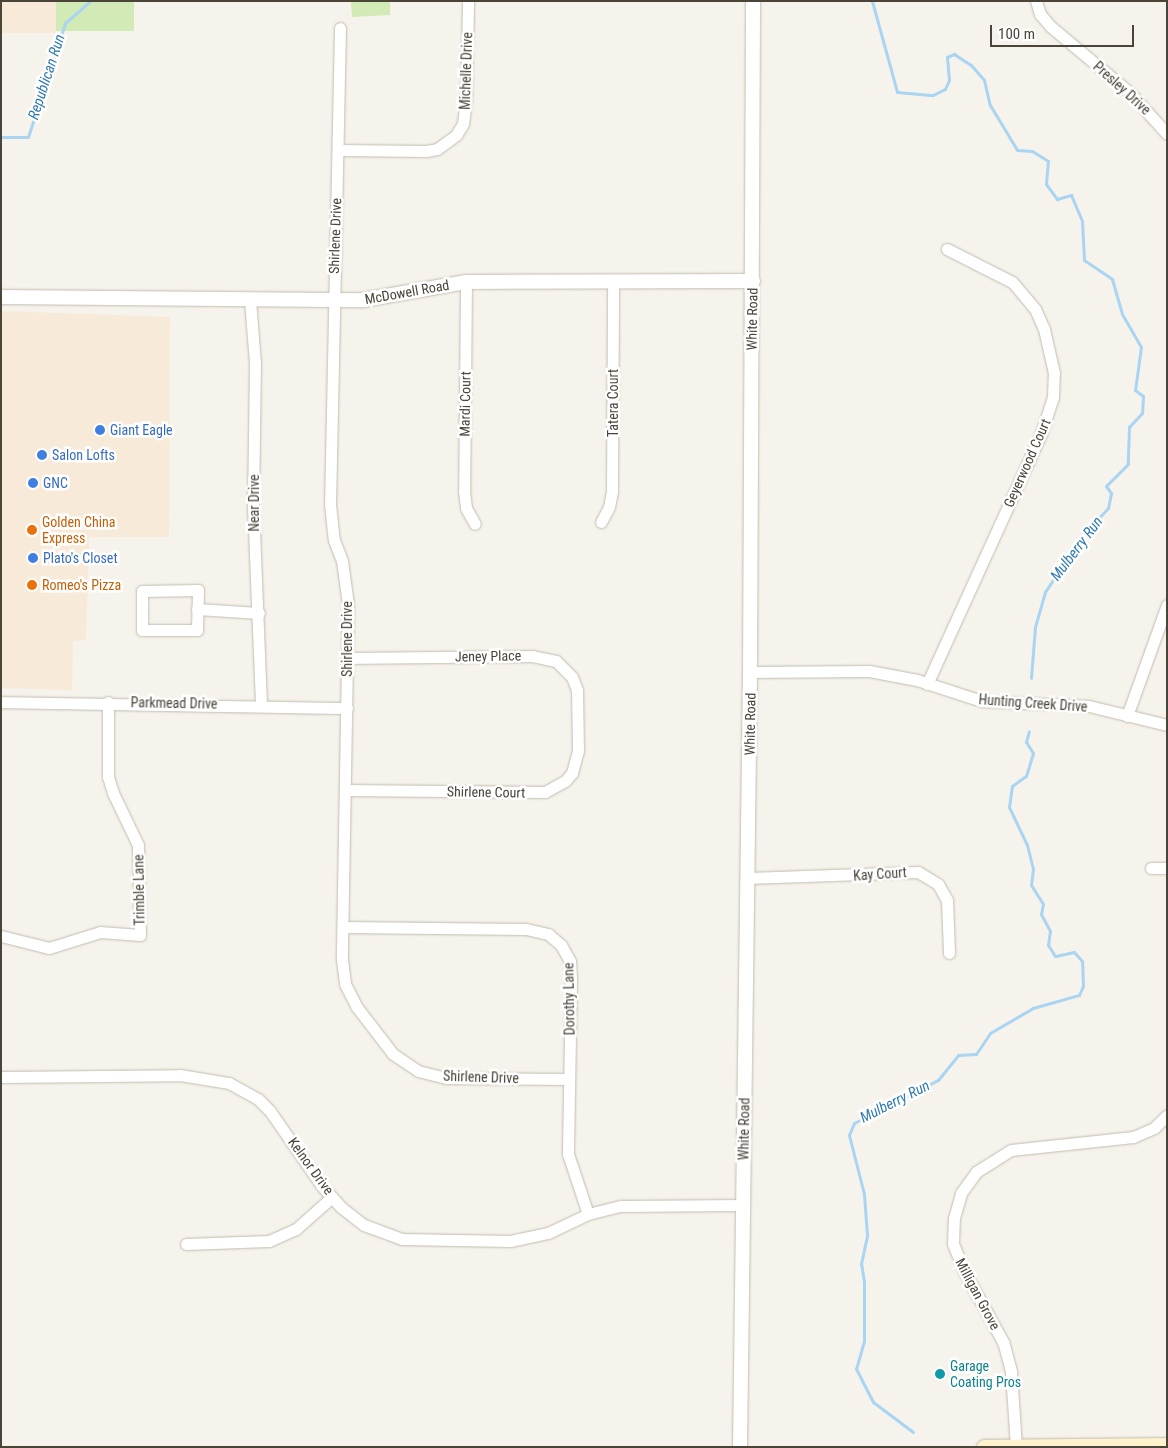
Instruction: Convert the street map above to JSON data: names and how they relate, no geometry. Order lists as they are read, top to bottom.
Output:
{
  "streets": {
    "street": [
      "Michelle Drive",
      "Presley Drive",
      "Shirlene Drive",
      "McDowell Road",
      "White Road",
      "Tatera Court",
      "Mardi Court",
      "Geyerwood Court",
      "Near Drive",
      "Jeney Place",
      "Parkmead Drive",
      "Hunting Creek Drive",
      "Shirlene Court",
      "Kay Court",
      "Trimble Lane",
      "Dorothy Lane",
      "Kelnor Drive",
      "Milligan Grove"
    ]
  },
  "crossings": [
    ["Michelle Drive", "Shirlene Drive"],
    ["Shirlene Drive", "McDowell Road"],
    ["Shirlene Drive", "Jeney Place"],
    ["Shirlene Drive", "Parkmead Drive"],
    ["Shirlene Drive", "Shirlene Court"],
    ["Shirlene Drive", "Dorothy Lane"],
    ["McDowell Road", "White Road"],
    ["McDowell Road", "Tatera Court"],
    ["McDowell Road", "Mardi Court"],
    ["McDowell Road", "Near Drive"],
    ["White Road", "Hunting Creek Drive"],
    ["White Road", "Kay Court"],
    ["White Road", "Kelnor Drive"],
    ["Geyerwood Court", "Hunting Creek Drive"],
    ["Near Drive", "Parkmead Drive"],
    ["Jeney Place", "Shirlene Court"],
    ["Parkmead Drive", "Trimble Lane"],
    ["Dorothy Lane", "Kelnor Drive"]
  ],
  "water": ["Republican Run", "Mulberry Run"],
  "places": [
    "Giant Eagle",
    "Salon Lofts",
    "GNC",
    "Golden China Express",
    "Plato's Closet",
    "Romeo's Pizza",
    "Garage Coating Pros"
  ],
  "scale_bar": "100 m"
}
